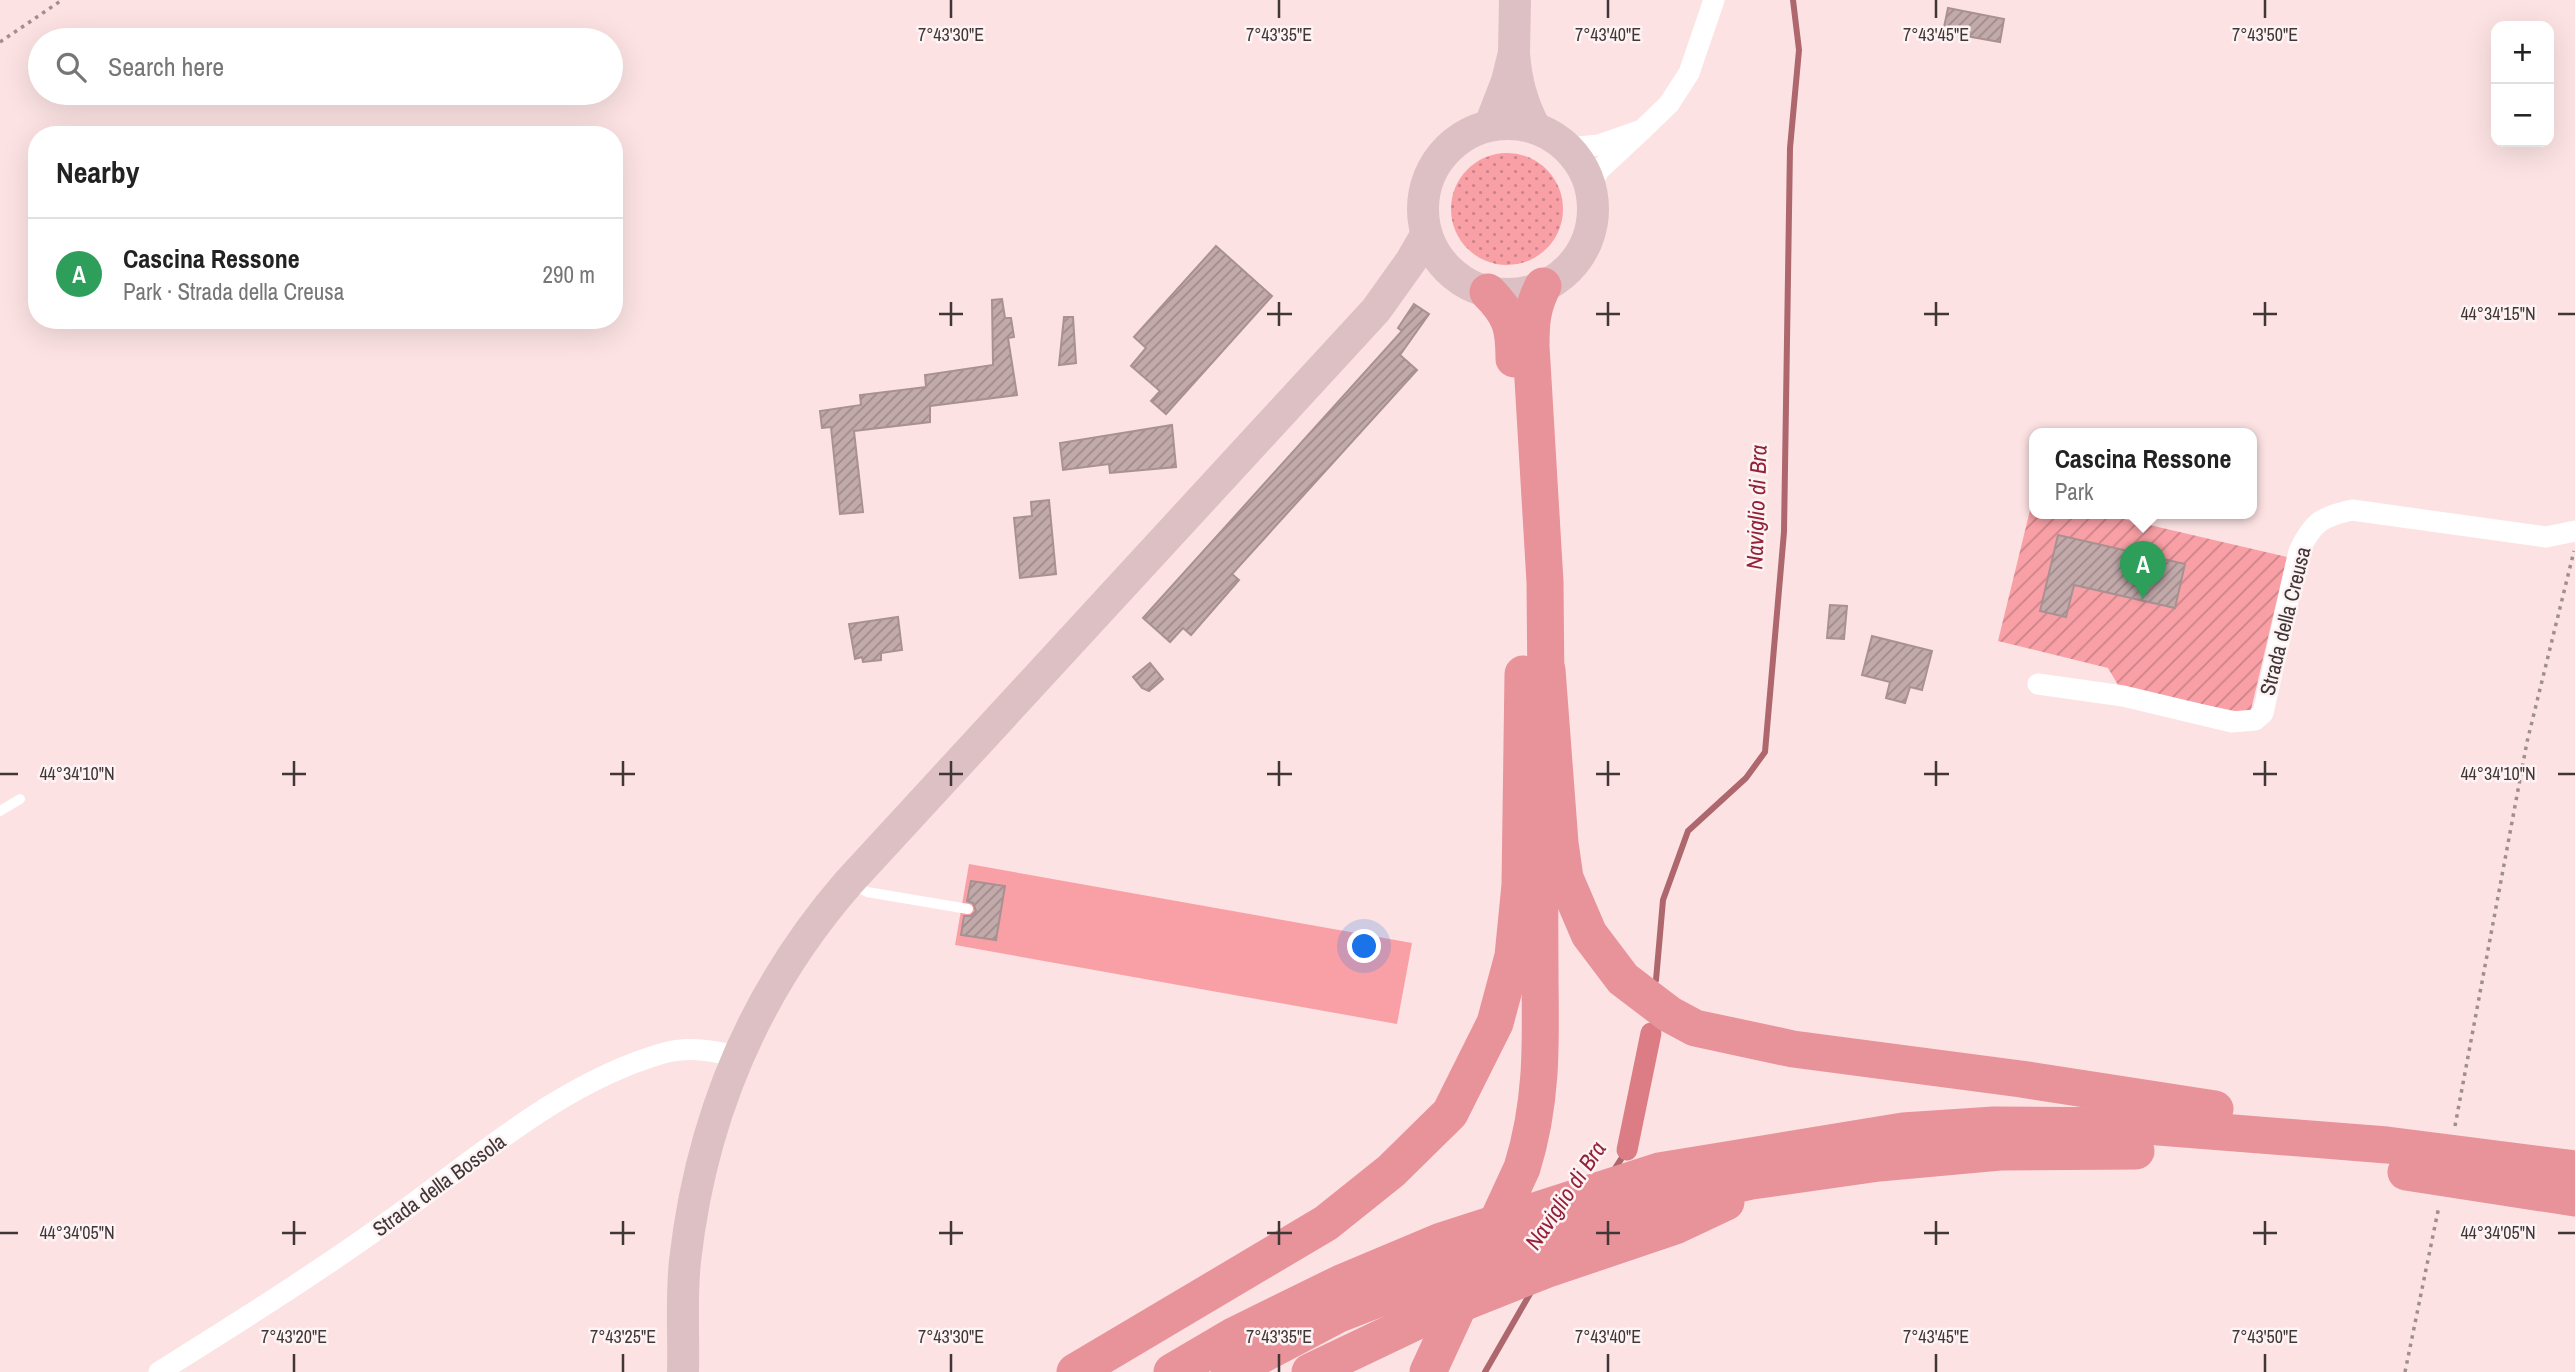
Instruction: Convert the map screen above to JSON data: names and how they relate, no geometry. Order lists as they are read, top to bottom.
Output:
{
  "streets": {
    "street": ["Strada della Creusa", "Strada della Bossola"]
  },
  "water": ["Naviglio di Bra"],
  "page": {
    "map_buttons": ["+", "−"],
    "search": "Search here",
    "heading": "Nearby",
    "list": [
      {
        "mark": "A",
        "name": "Cascina Ressone",
        "note": "Park · Strada della Creusa",
        "value": "290 m"
      }
    ],
    "popup": ["Cascina Ressone", "Park"],
    "pins": "A"
  },
  "coordinates": [
    "7°43'30\"E",
    "7°43'35\"E",
    "7°43'40\"E",
    "7°43'45\"E",
    "7°43'50\"E",
    "44°34'15\"N",
    "44°34'10\"N",
    "44°34'05\"N",
    "7°43'20\"E",
    "7°43'25\"E"
  ]
}
